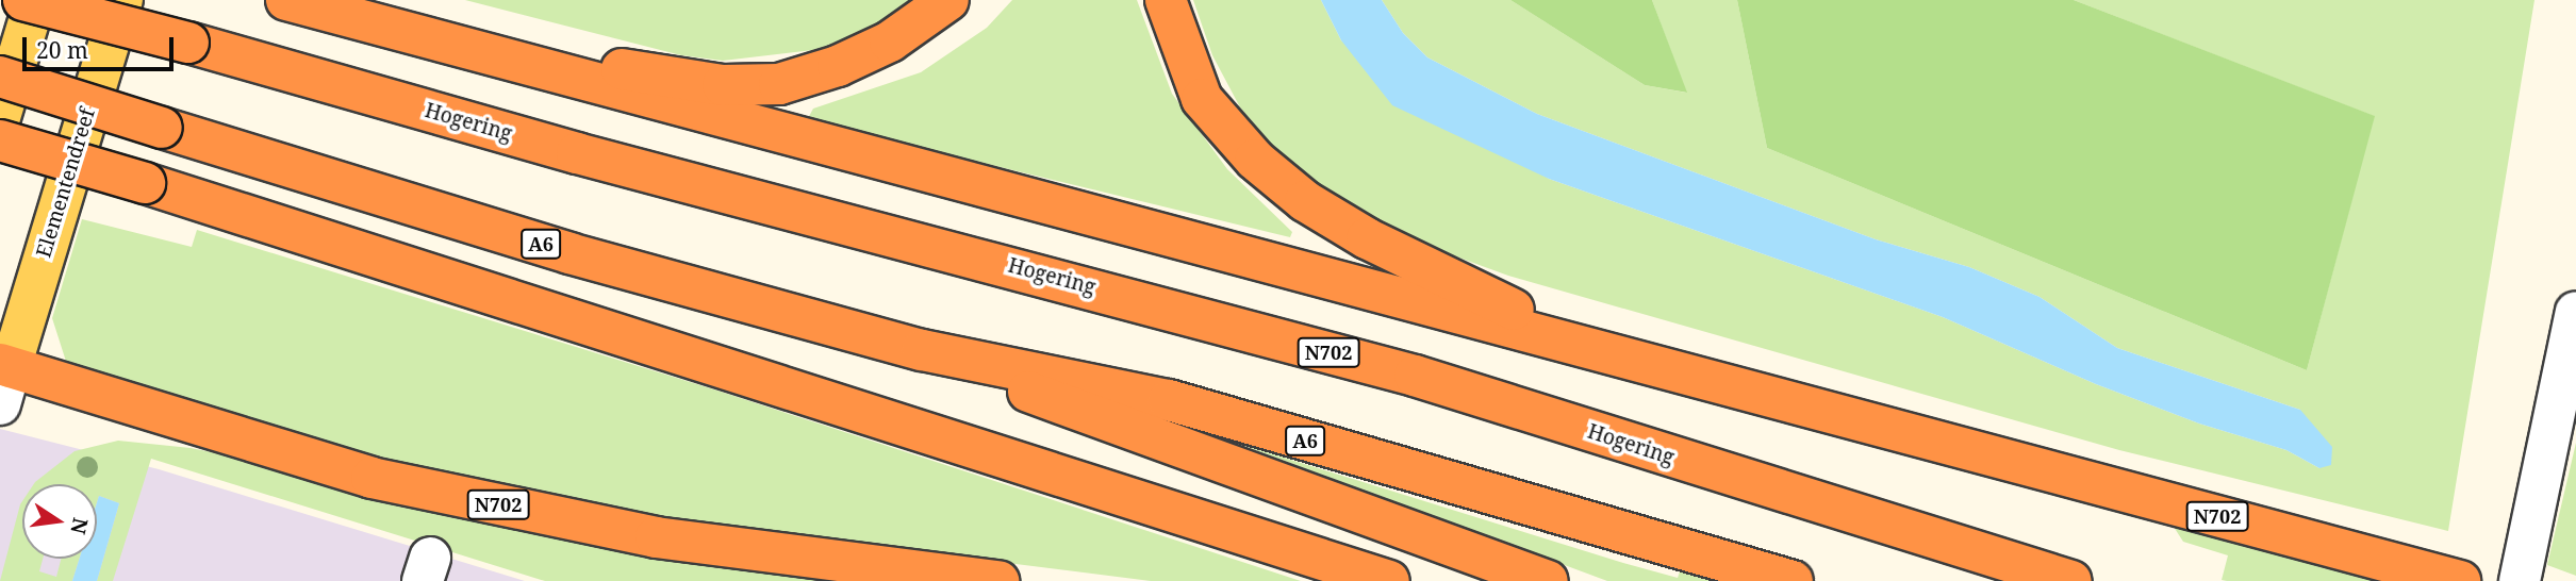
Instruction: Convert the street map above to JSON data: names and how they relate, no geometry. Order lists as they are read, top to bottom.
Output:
{
  "streets": {
    "highway": ["Hogering", "A6", "N702"],
    "main road": ["Elementendreef"]
  },
  "crossings": [
    ["Elementendreef", "N702"]
  ],
  "scale_bar": "20 m",
  "north": "right"
}
